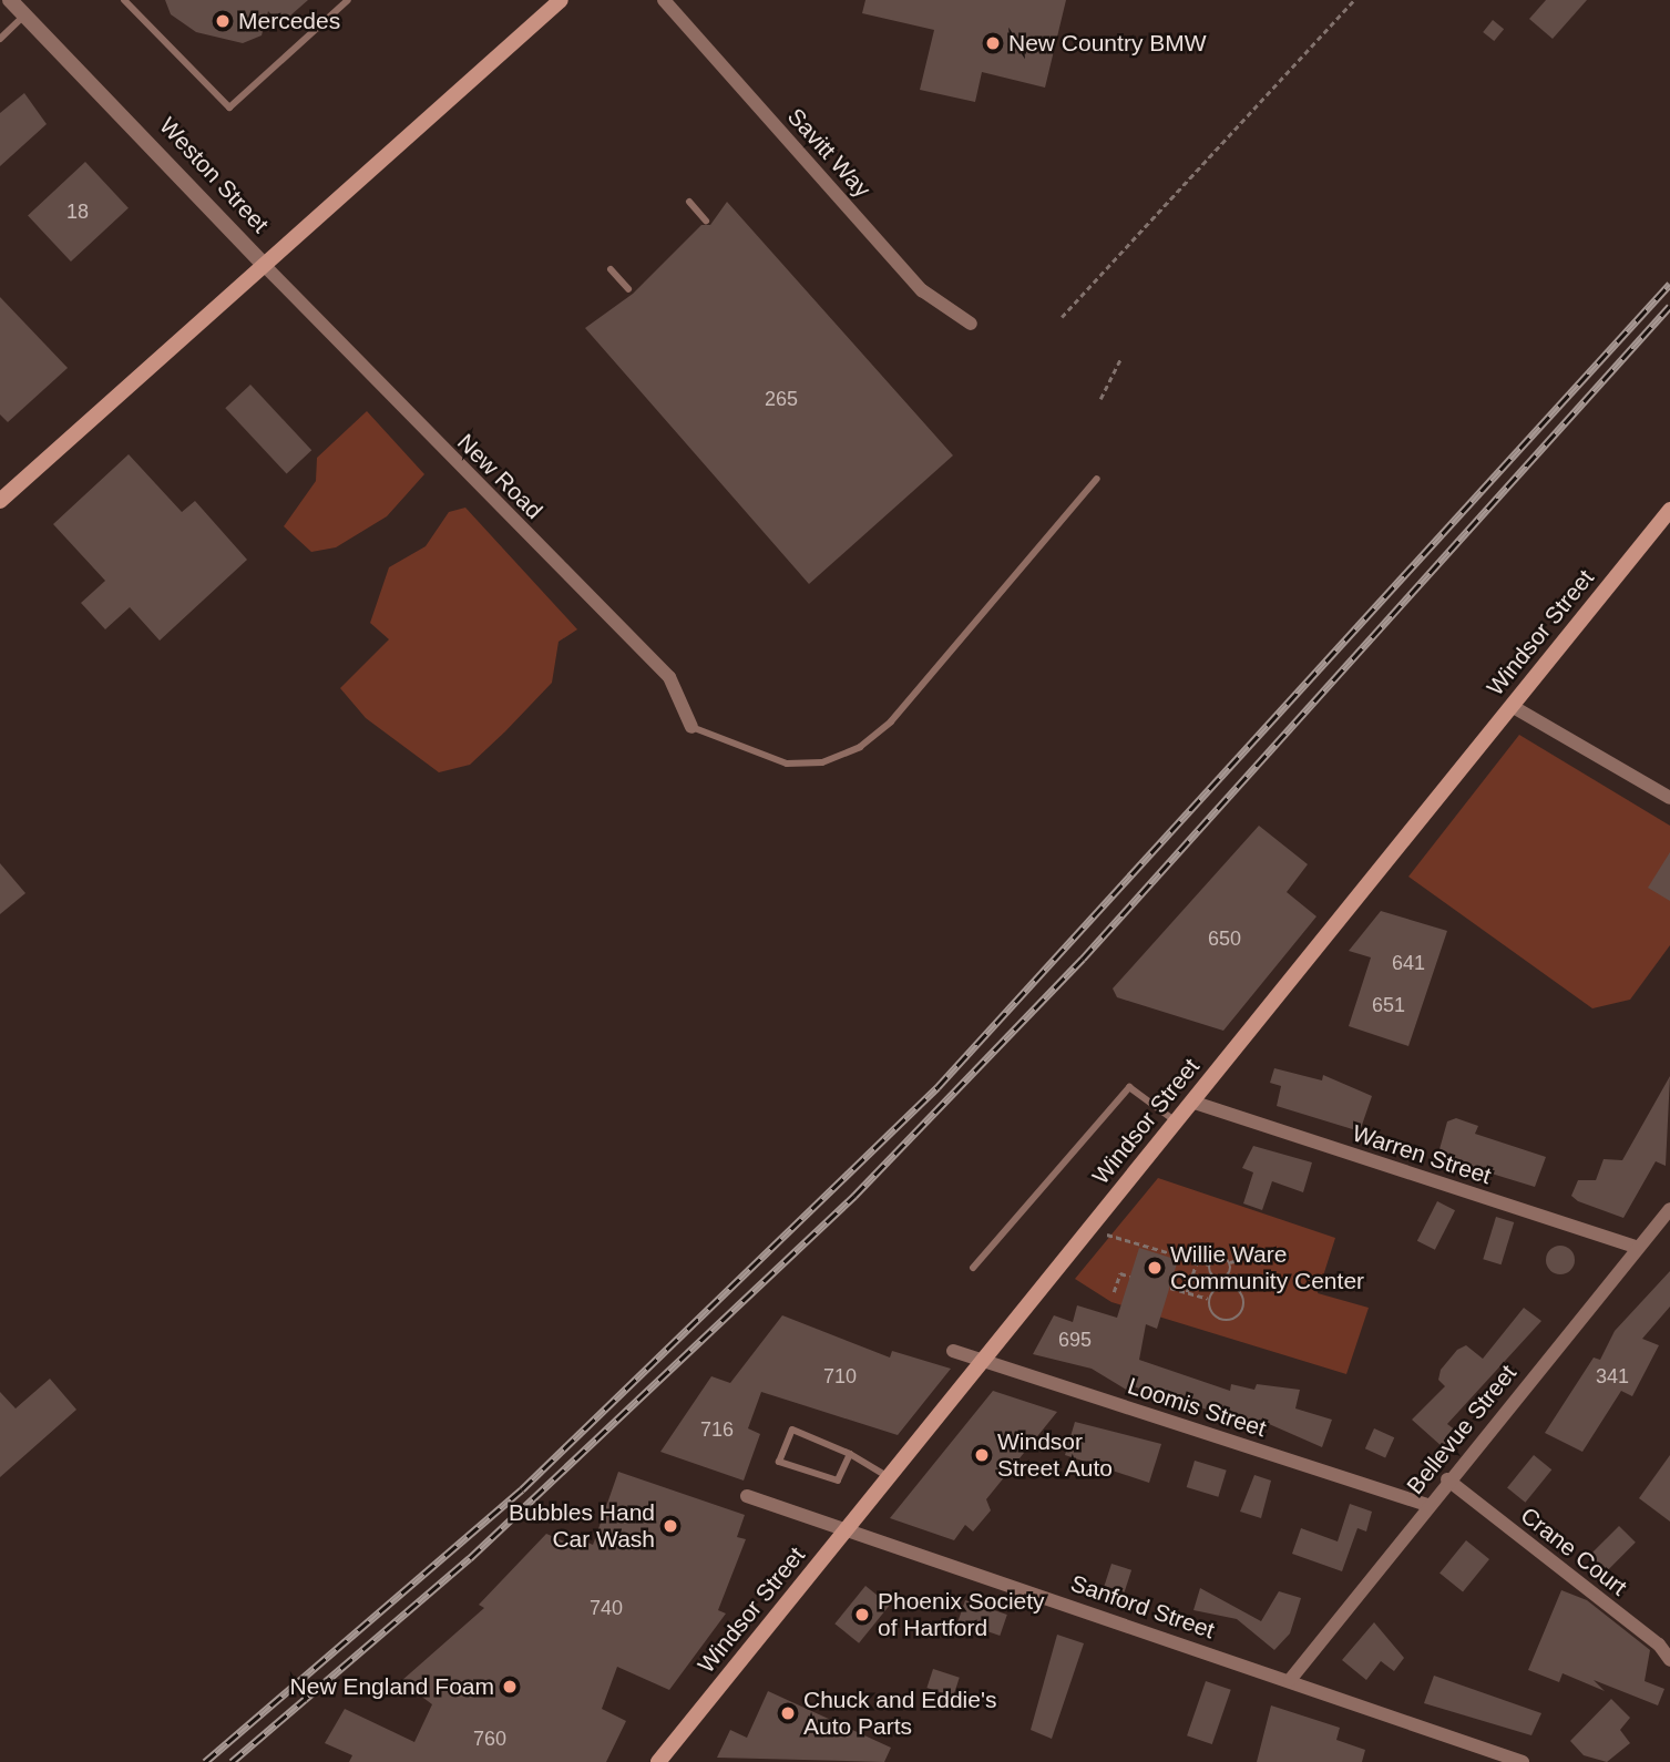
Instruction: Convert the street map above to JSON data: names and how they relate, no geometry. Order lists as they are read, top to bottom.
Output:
{
  "streets": {
    "main road": ["Weston Street", "Windsor Street"],
    "street": [
      "Savitt Way",
      "New Road",
      "Warren Street",
      "Loomis Street",
      "Bellevue Street",
      "Crane Court",
      "Sanford Street"
    ]
  },
  "crossings": [
    ["Weston Street", "New Road"],
    ["Windsor Street", "Warren Street"],
    ["Windsor Street", "Loomis Street"],
    ["Windsor Street", "Sanford Street"],
    ["Warren Street", "Bellevue Street"],
    ["Loomis Street", "Bellevue Street"],
    ["Bellevue Street", "Crane Court"],
    ["Bellevue Street", "Sanford Street"]
  ],
  "places": [
    "Mercedes",
    "New Country BMW",
    "Willie Ware Community Center",
    "Windsor Street Auto",
    "Bubbles Hand Car Wash",
    "Phoenix Society of Hartford",
    "New England Foam",
    "Chuck and Eddie's Auto Parts"
  ],
  "house_numbers": [
    "18",
    "265",
    "650",
    "641",
    "651",
    "695",
    "710",
    "341",
    "716",
    "740",
    "760"
  ]
}
